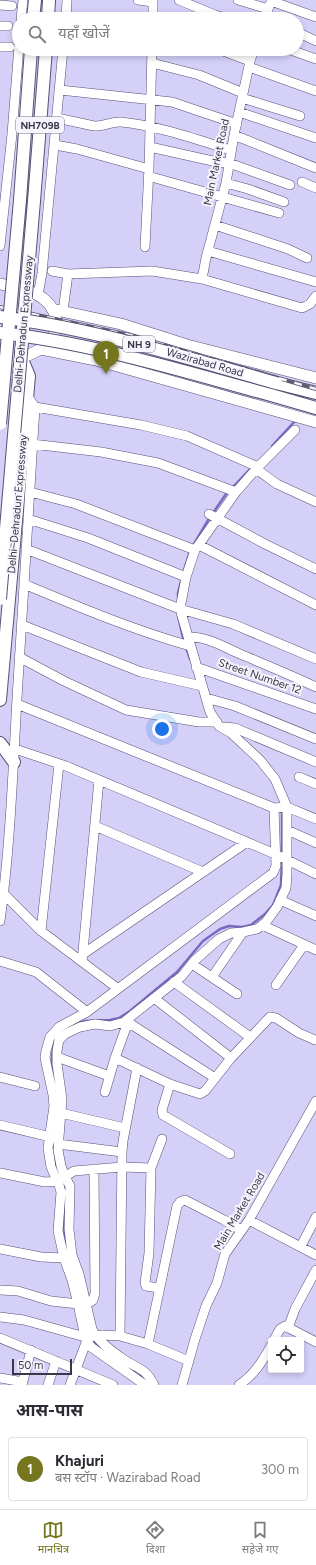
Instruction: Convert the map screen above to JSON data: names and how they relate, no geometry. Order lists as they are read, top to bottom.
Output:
{
  "streets": {
    "highway": [
      "NH709B",
      "Delhi-Dehradun Expressway",
      "NH 9",
      "Wazirabad Road",
      "Delhi–Dehradun Expressway"
    ],
    "street": ["Main Market Road", "Street Number 12"]
  },
  "scale_bar": "50 m",
  "page": {
    "search": "यहाँ खोजें",
    "pins": "1",
    "scale": "50 m",
    "heading": "आस-पास",
    "list": [
      {
        "mark": "1",
        "name": "Khajuri",
        "note": "बस स्टॉप · Wazirabad Road",
        "value": "300 m"
      }
    ],
    "nav": ["मानचित्र", "दिशा", "सहेजे गए"]
  }
}
